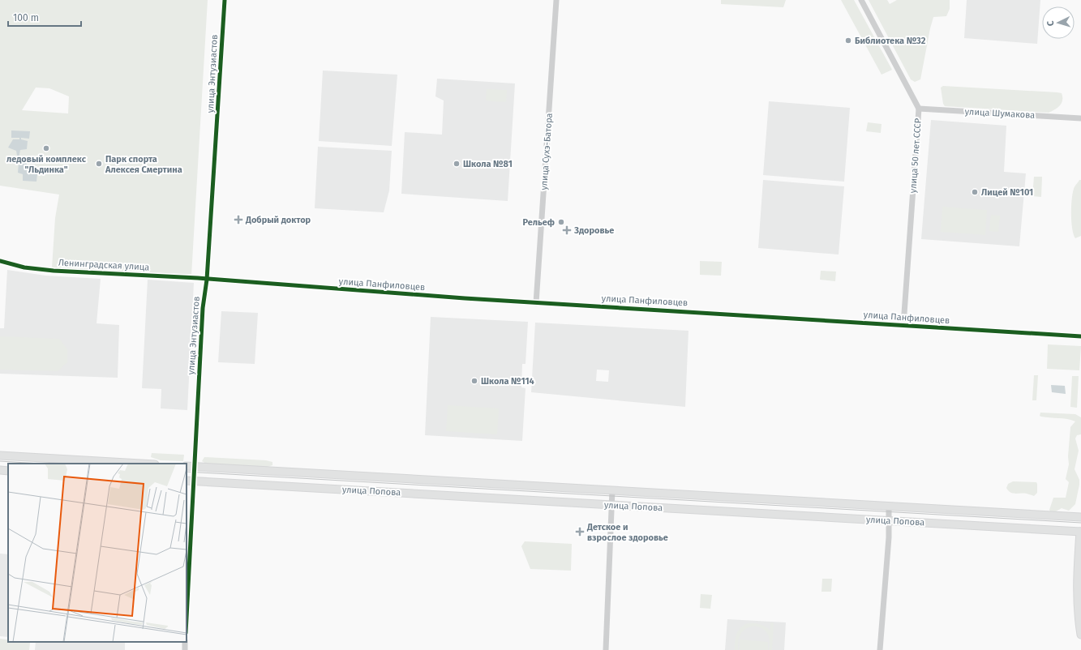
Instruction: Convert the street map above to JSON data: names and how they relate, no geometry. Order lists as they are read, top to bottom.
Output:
{
  "streets": {
    "main road": ["улица Попова"],
    "street": [
      "улица Энтузиастов",
      "улица Шумакова",
      "улица Сухэ-Батора",
      "улица 50 лет СССР",
      "Ленинградская улица",
      "улица Панфиловцев"
    ]
  },
  "crossings": [
    ["улица Энтузиастов", "Ленинградская улица"],
    ["улица Энтузиастов", "улица Панфиловцев"],
    ["улица Энтузиастов", "улица Попова"],
    ["улица Шумакова", "улица 50 лет СССР"],
    ["улица Сухэ-Батора", "улица Панфиловцев"],
    ["улица 50 лет СССР", "улица Панфиловцев"],
    ["Ленинградская улица", "улица Панфиловцев"]
  ],
  "places": {
    "other": [
      "Библиотека №32",
      "ледовый комплекс \"Льдинка\"",
      "Парк спорта Алексея Смертина",
      "Школа №81",
      "Лицей №101",
      "Рельеф",
      "Школа №114"
    ],
    "health": ["Добрый доктор", "Здоровье", "Детское и взрослое здоровье"]
  },
  "scale_bar": "100 m",
  "north": "left"
}
